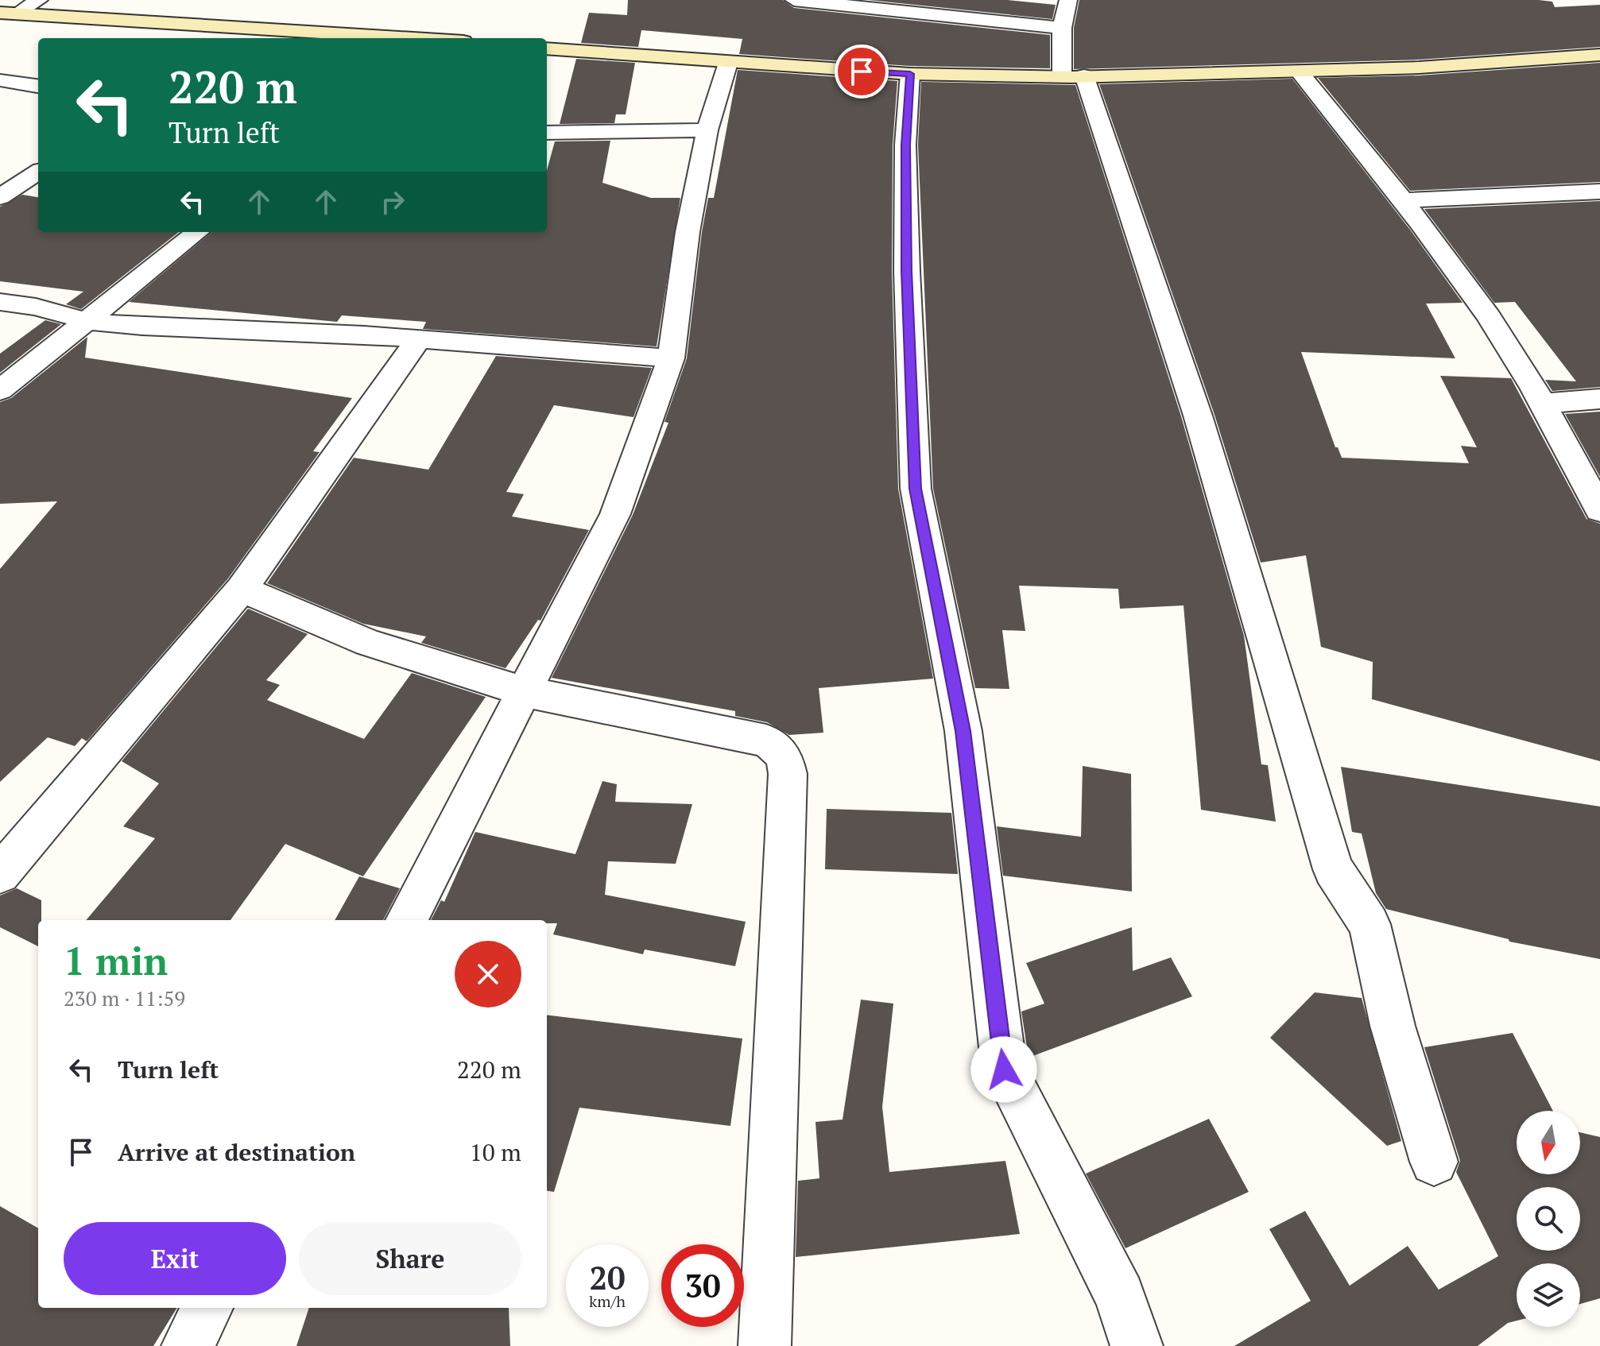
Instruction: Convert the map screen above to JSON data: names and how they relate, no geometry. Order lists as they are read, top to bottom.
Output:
{
  "north": "bottom",
  "page": {
    "turn": ["220 m", "Turn left"],
    "heading": ["1 min", "230 m · 11:59"],
    "list": [
      {
        "name": "Turn left",
        "value": "220 m"
      },
      {
        "name": "Arrive at destination",
        "value": "10 m"
      }
    ],
    "buttons": ["Exit", "Share"],
    "speed": "20 km/h",
    "limit": "30"
  }
}
